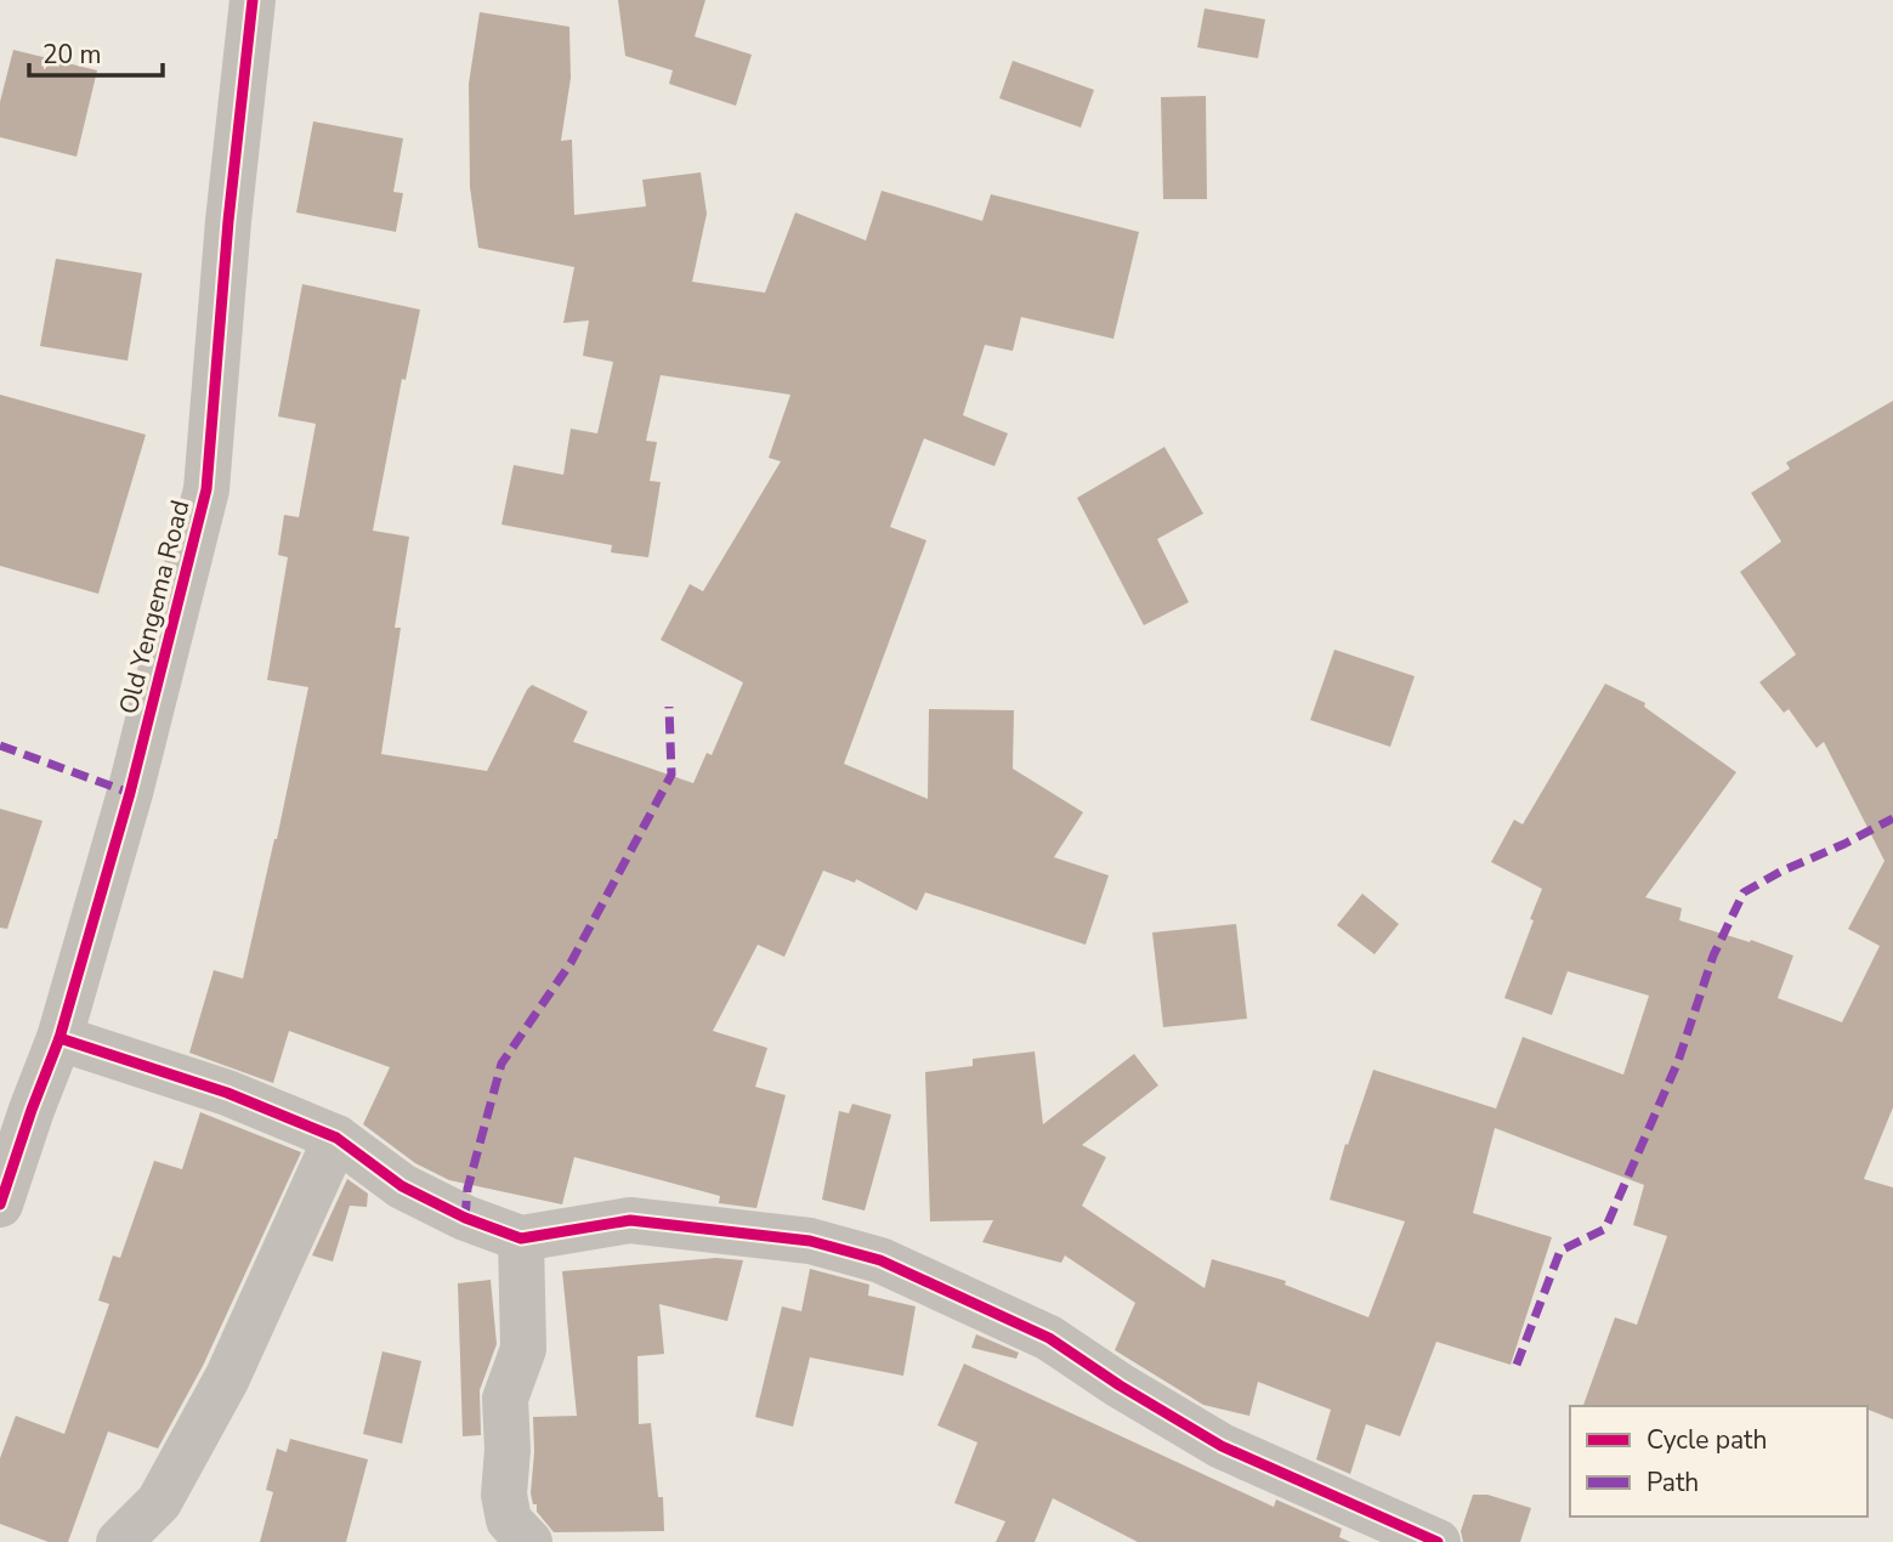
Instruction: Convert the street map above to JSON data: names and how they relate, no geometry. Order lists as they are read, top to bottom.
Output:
{
  "streets": {
    "street": ["Old Yengema Road"]
  },
  "legend": ["Cycle path", "Path"],
  "scale_bar": "20 m"
}
